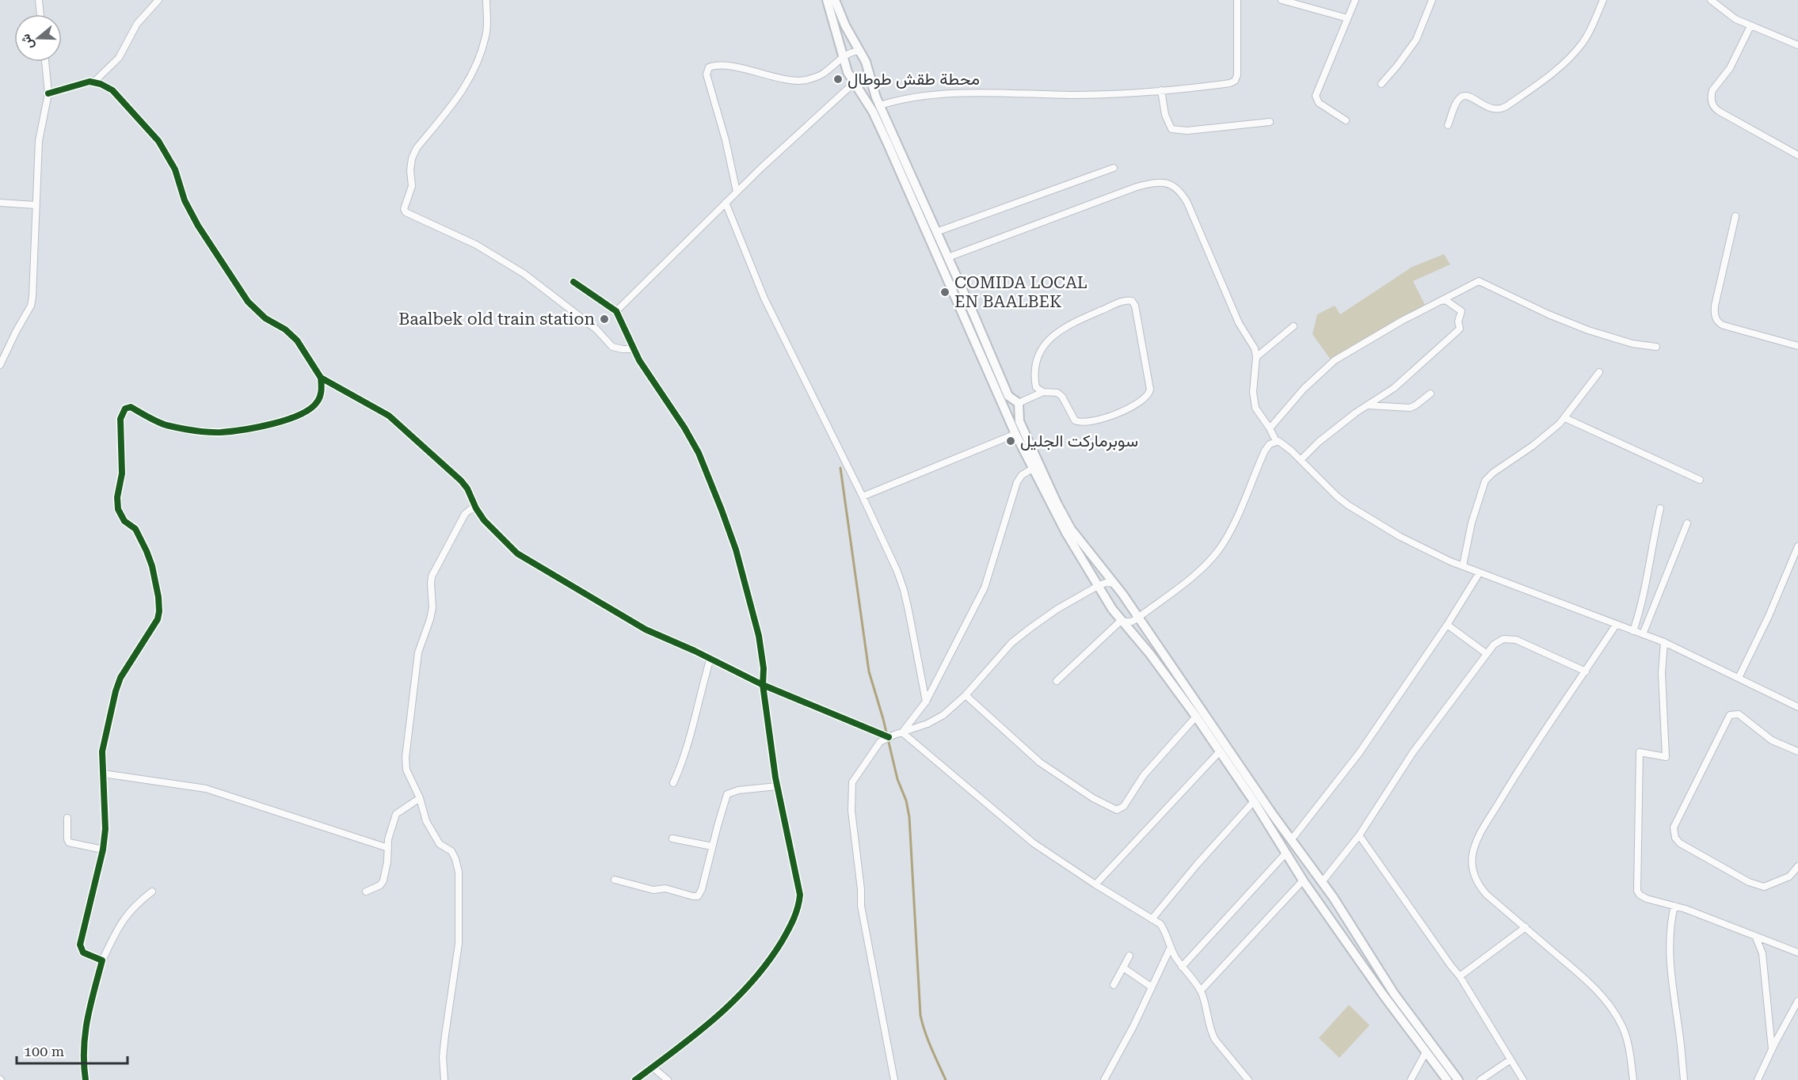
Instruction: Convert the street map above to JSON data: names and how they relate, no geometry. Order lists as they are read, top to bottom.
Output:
{
  "places": [
    "محطة طقش طوطال",
    "COMIDA LOCAL EN BAALBEK",
    "Baalbek old train station",
    "سوبرماركت الجليل"
  ],
  "scale_bar": "100 m",
  "north": "left"
}
